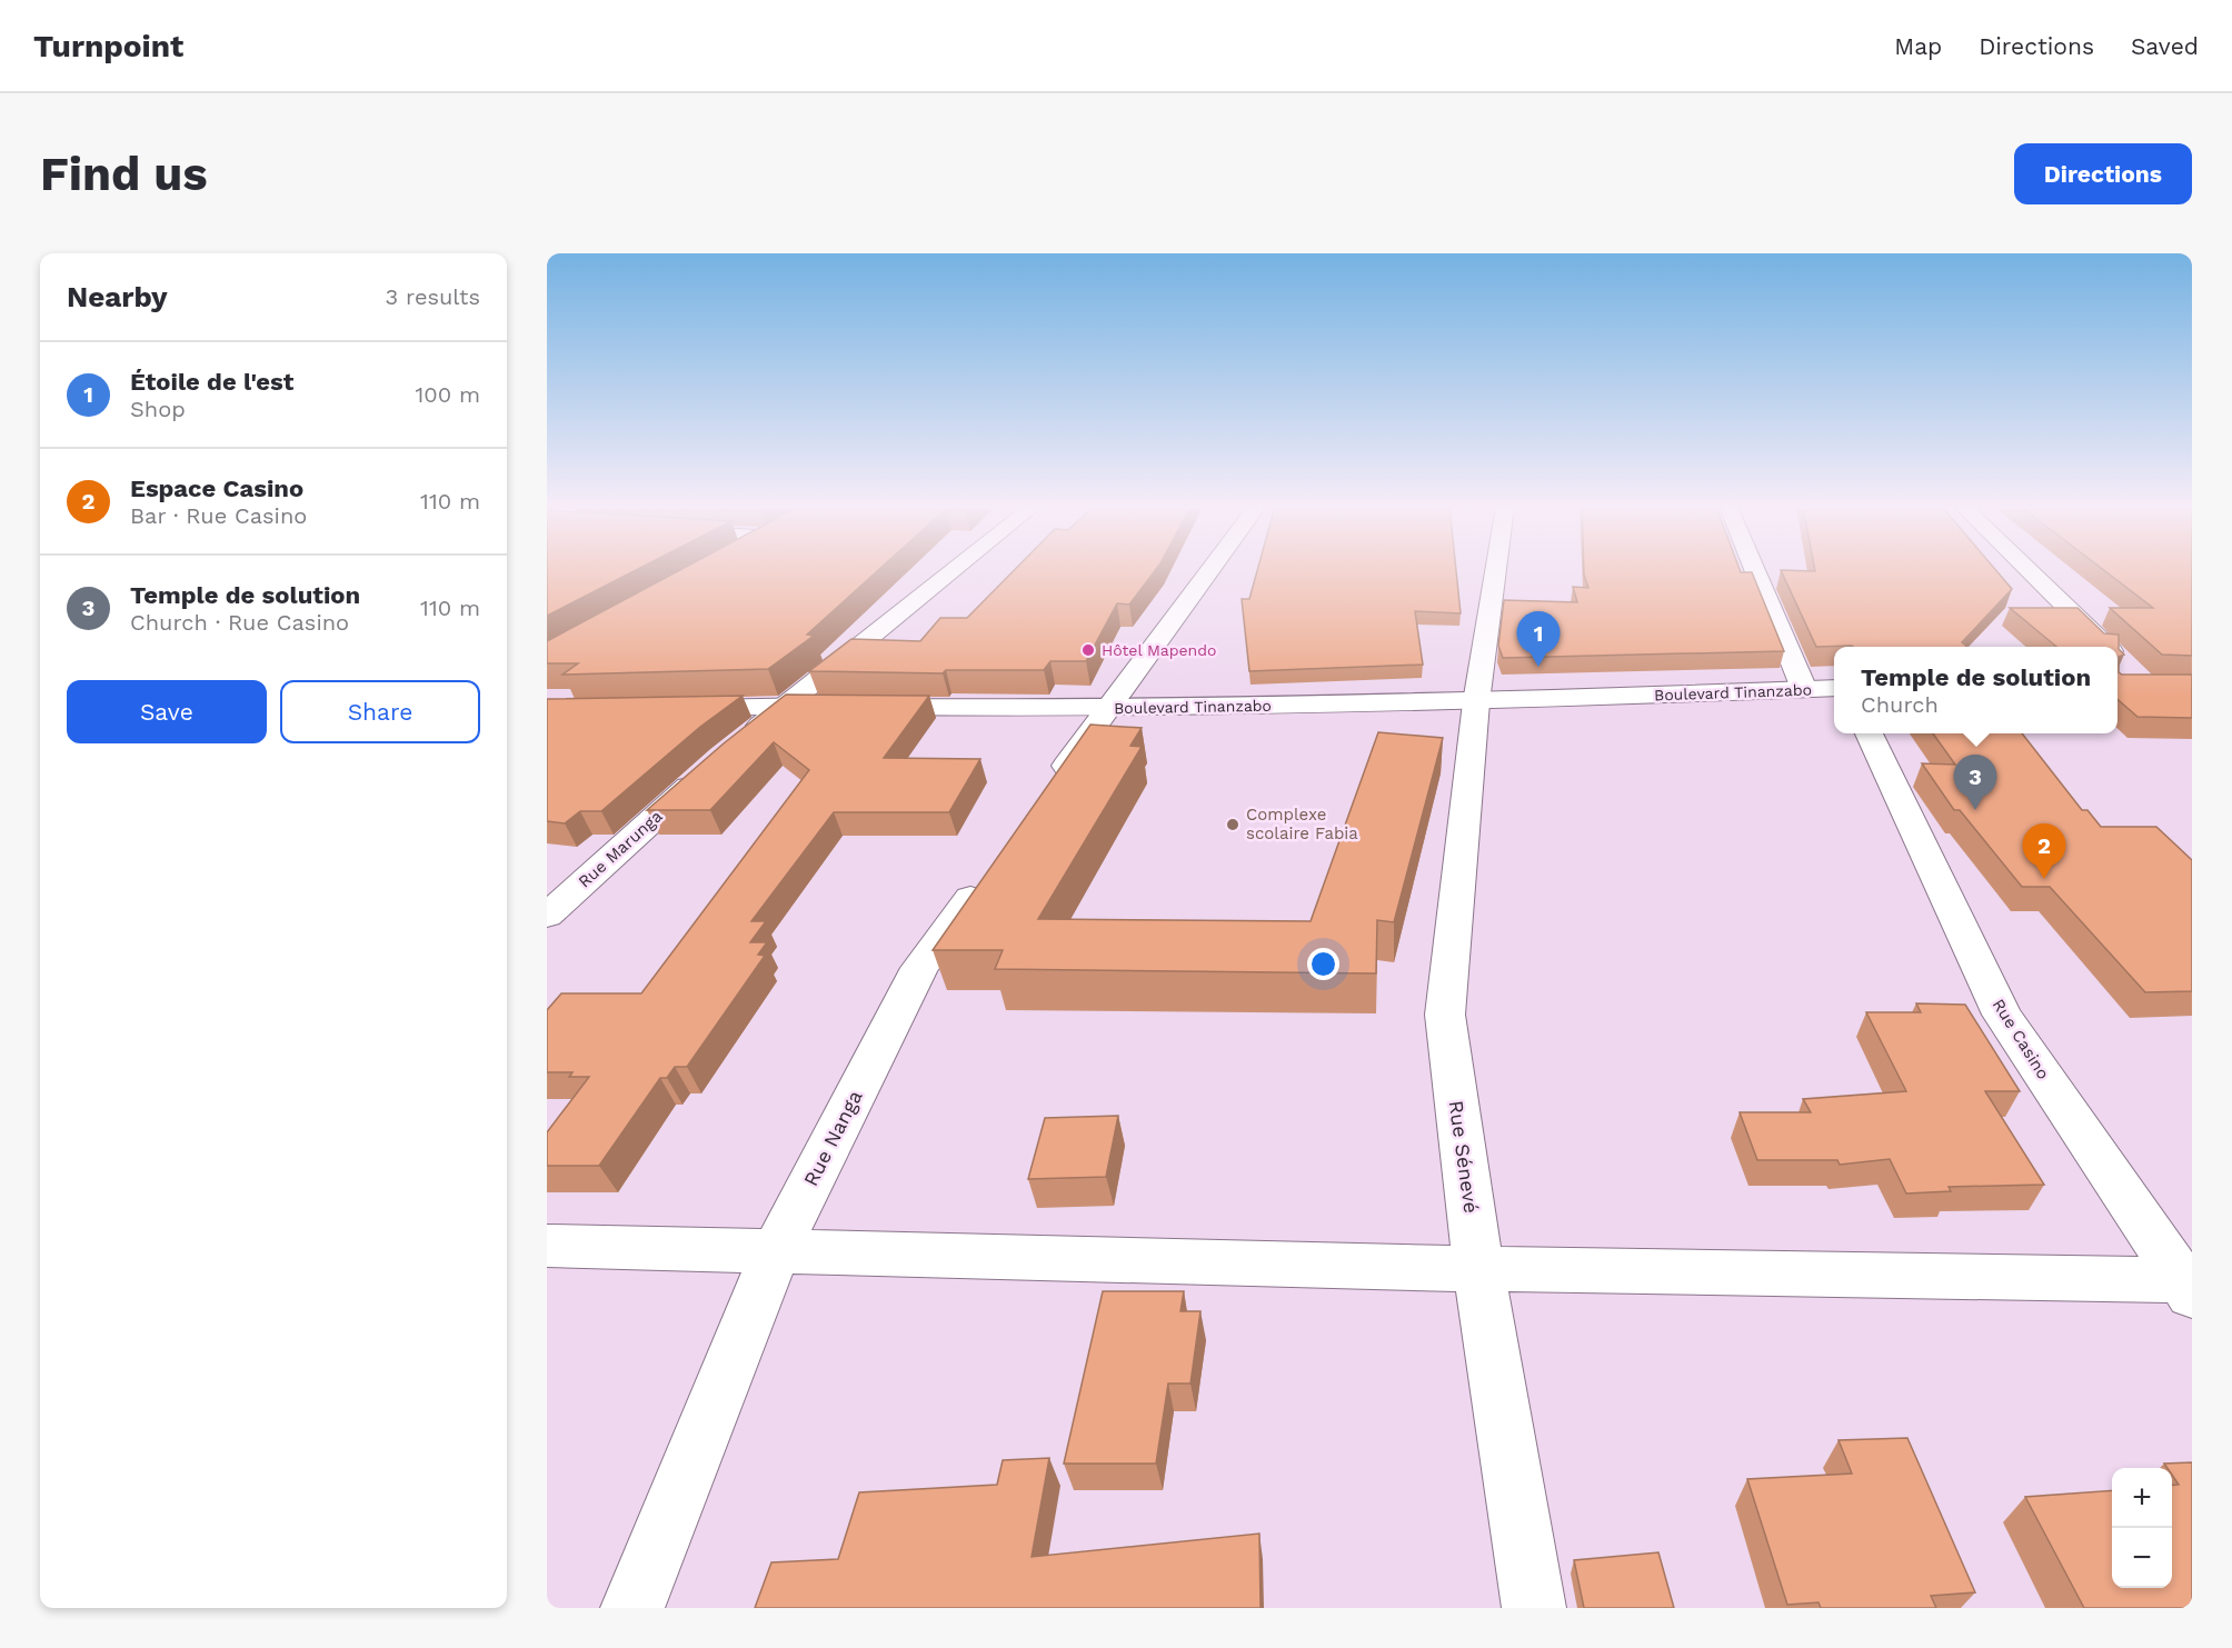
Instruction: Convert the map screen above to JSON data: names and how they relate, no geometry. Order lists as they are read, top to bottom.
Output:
{
  "streets": {
    "street": [
      "Boulevard Tinanzabo",
      "Rue Marunga",
      "Rue Casino",
      "Rue Nanga",
      "Rue Sénevé"
    ]
  },
  "crossings": [
    ["Boulevard Tinanzabo", "Rue Sénevé"]
  ],
  "places": ["Hôtel Mapendo", "Complexe scolaire Fabia"],
  "page": {
    "header": "Turnpoint",
    "nav": ["Map", "Directions", "Saved"],
    "buttons": [
      "Directions",
      ["Save", "Share"]
    ],
    "title": "Find us",
    "heading": ["Nearby", "3 results"],
    "list": [
      {
        "mark": "1",
        "name": "Étoile de l'est",
        "note": "Shop",
        "value": "100 m"
      },
      {
        "mark": "2",
        "name": "Espace Casino",
        "note": "Bar · Rue Casino",
        "value": "110 m"
      },
      {
        "mark": "3",
        "name": "Temple de solution",
        "note": "Church · Rue Casino",
        "value": "110 m"
      }
    ],
    "pins": ["1", "3", "2"],
    "popup": ["Temple de solution", "Church"],
    "map_buttons": ["+", "−"]
  }
}
